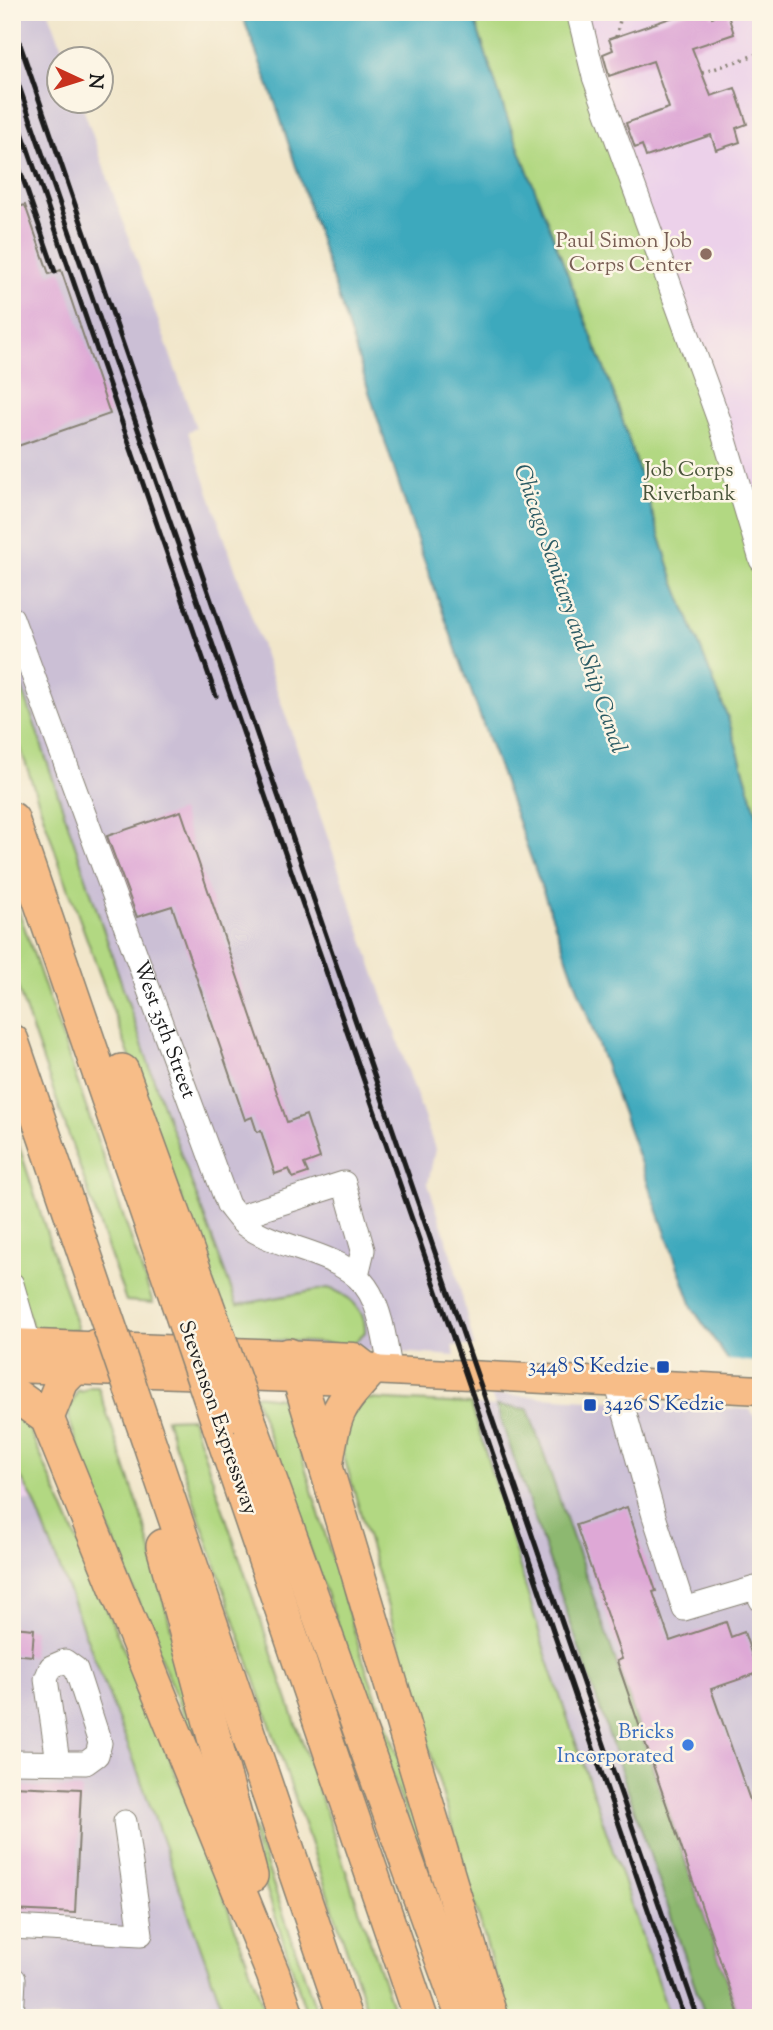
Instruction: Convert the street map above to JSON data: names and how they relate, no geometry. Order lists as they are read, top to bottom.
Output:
{
  "streets": {
    "highway": ["Stevenson Expressway"],
    "street": ["West 35th Street"]
  },
  "water": ["Chicago Sanitary and Ship Canal"],
  "parks": ["Job Corps Riverbank"],
  "places": {
    "other": ["Paul Simon Job Corps Center", "Bricks Incorporated"],
    "transit": ["3448 S Kedzie", "3426 S Kedzie"]
  },
  "north": "right"
}
